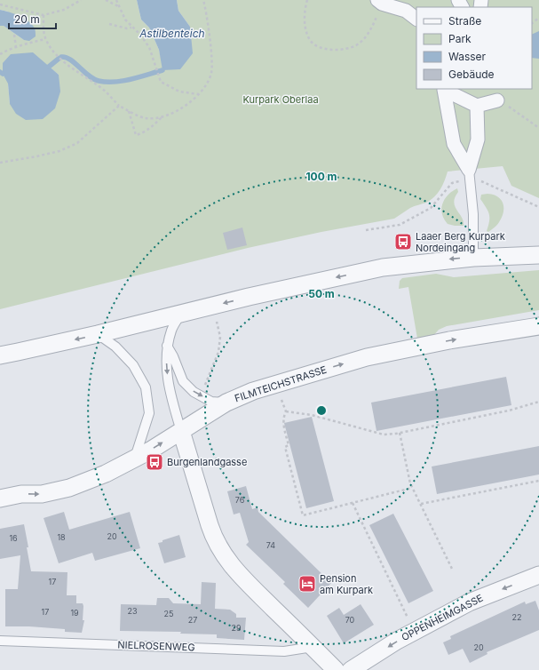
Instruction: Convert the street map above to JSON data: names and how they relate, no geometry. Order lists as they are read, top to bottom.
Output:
{
  "streets": {
    "street": ["FILMTEICHSTRASSE", "OPPENHEIMGASSE"],
    "lane": ["NIELROSENWEG"]
  },
  "one_way": ["OPPENHEIMGASSE"],
  "water": ["Astilbenteich"],
  "parks": ["Kurpark Oberlaa"],
  "places": {
    "bus stop": ["Laaer Berg Kurpark Nordeingang", "Burgenlandgasse"],
    "hotel": ["Pension am Kurpark"]
  },
  "house_numbers": [
    "76",
    "20",
    "18",
    "16",
    "74",
    "17",
    "23",
    "17",
    "19",
    "25",
    "22",
    "27",
    "70",
    "29",
    "20"
  ],
  "legend": [
    "Straße",
    "Park",
    "Wasser",
    "Gebäude"
  ],
  "scale_bar": "20 m",
  "rings": ["100 m", "50 m"]
}
